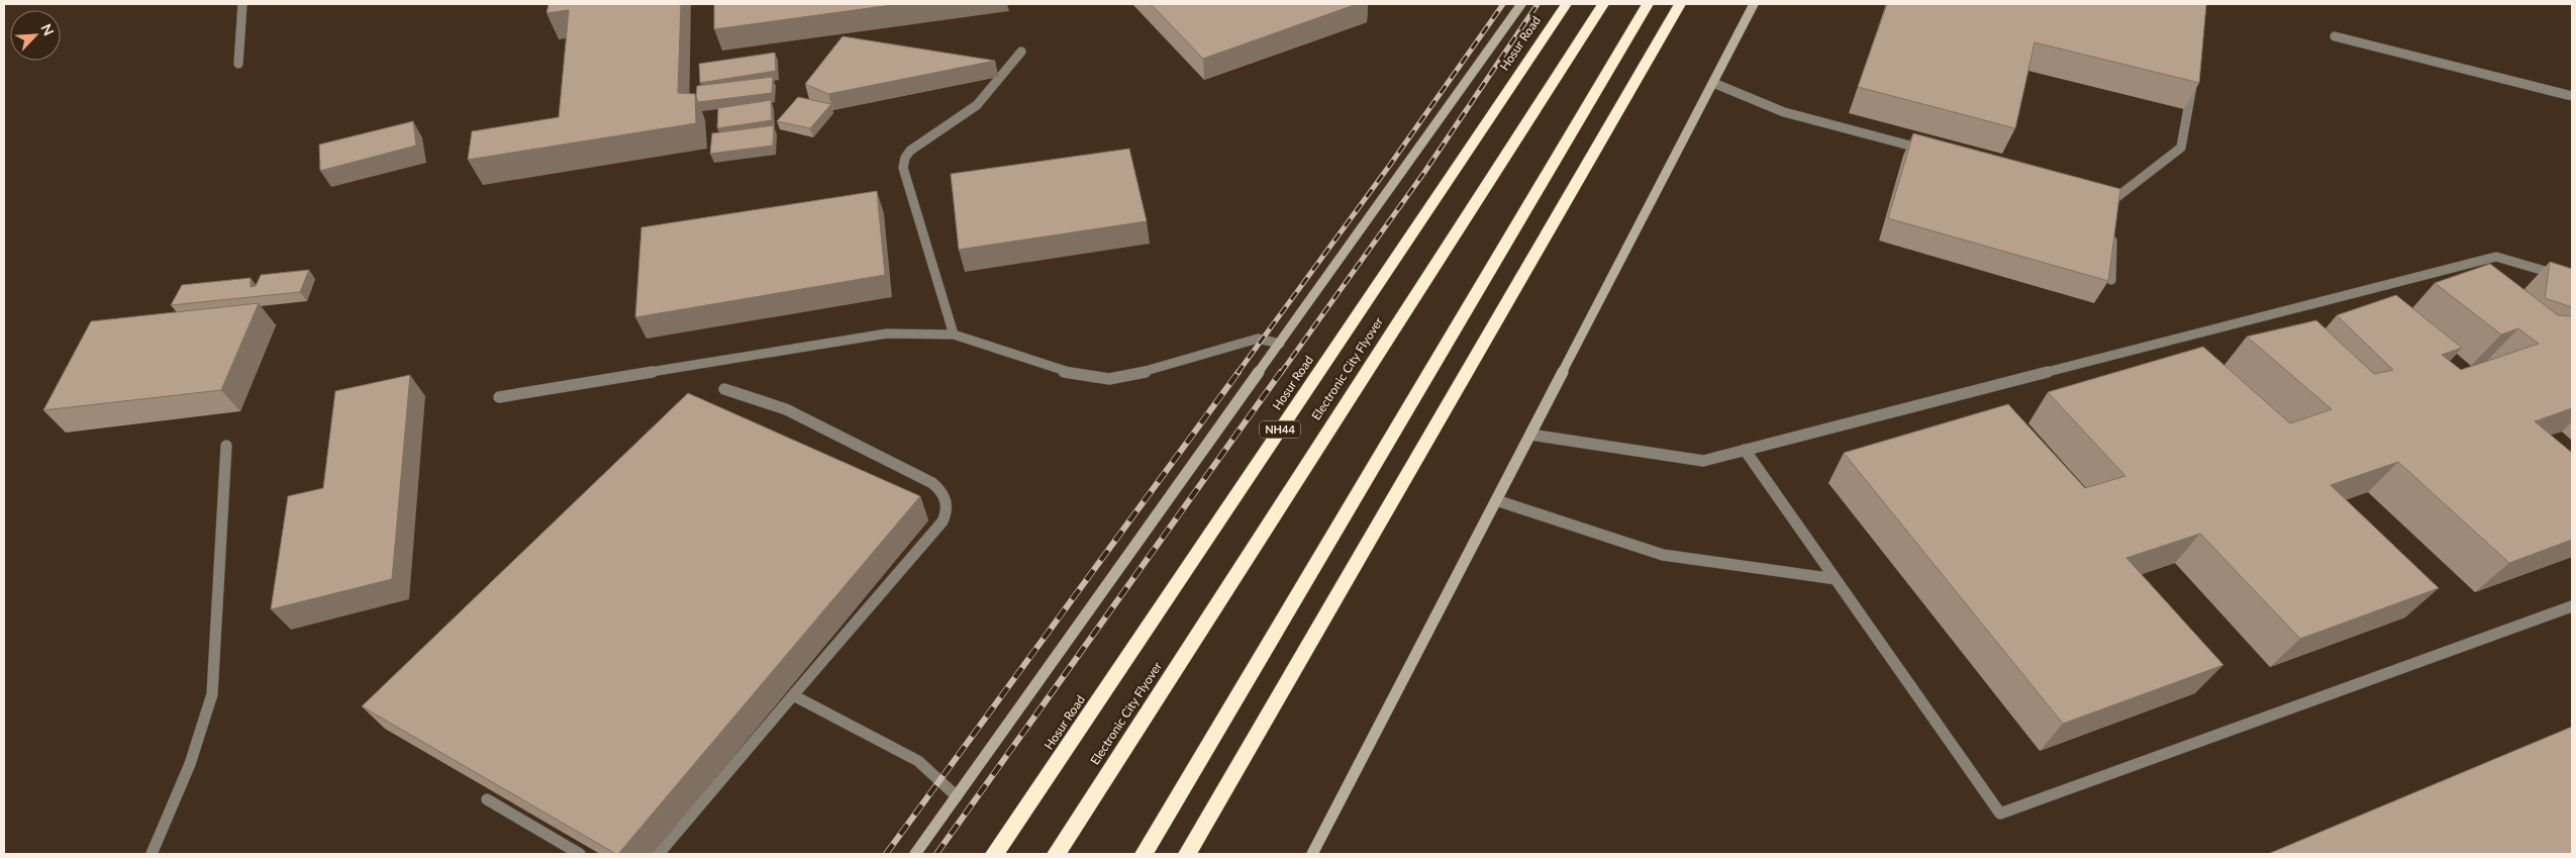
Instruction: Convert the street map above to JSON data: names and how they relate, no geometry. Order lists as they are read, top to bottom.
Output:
{
  "streets": {
    "highway": ["Hosur Road", "Electronic City Flyover", "NH44"]
  },
  "north": "top right"
}
